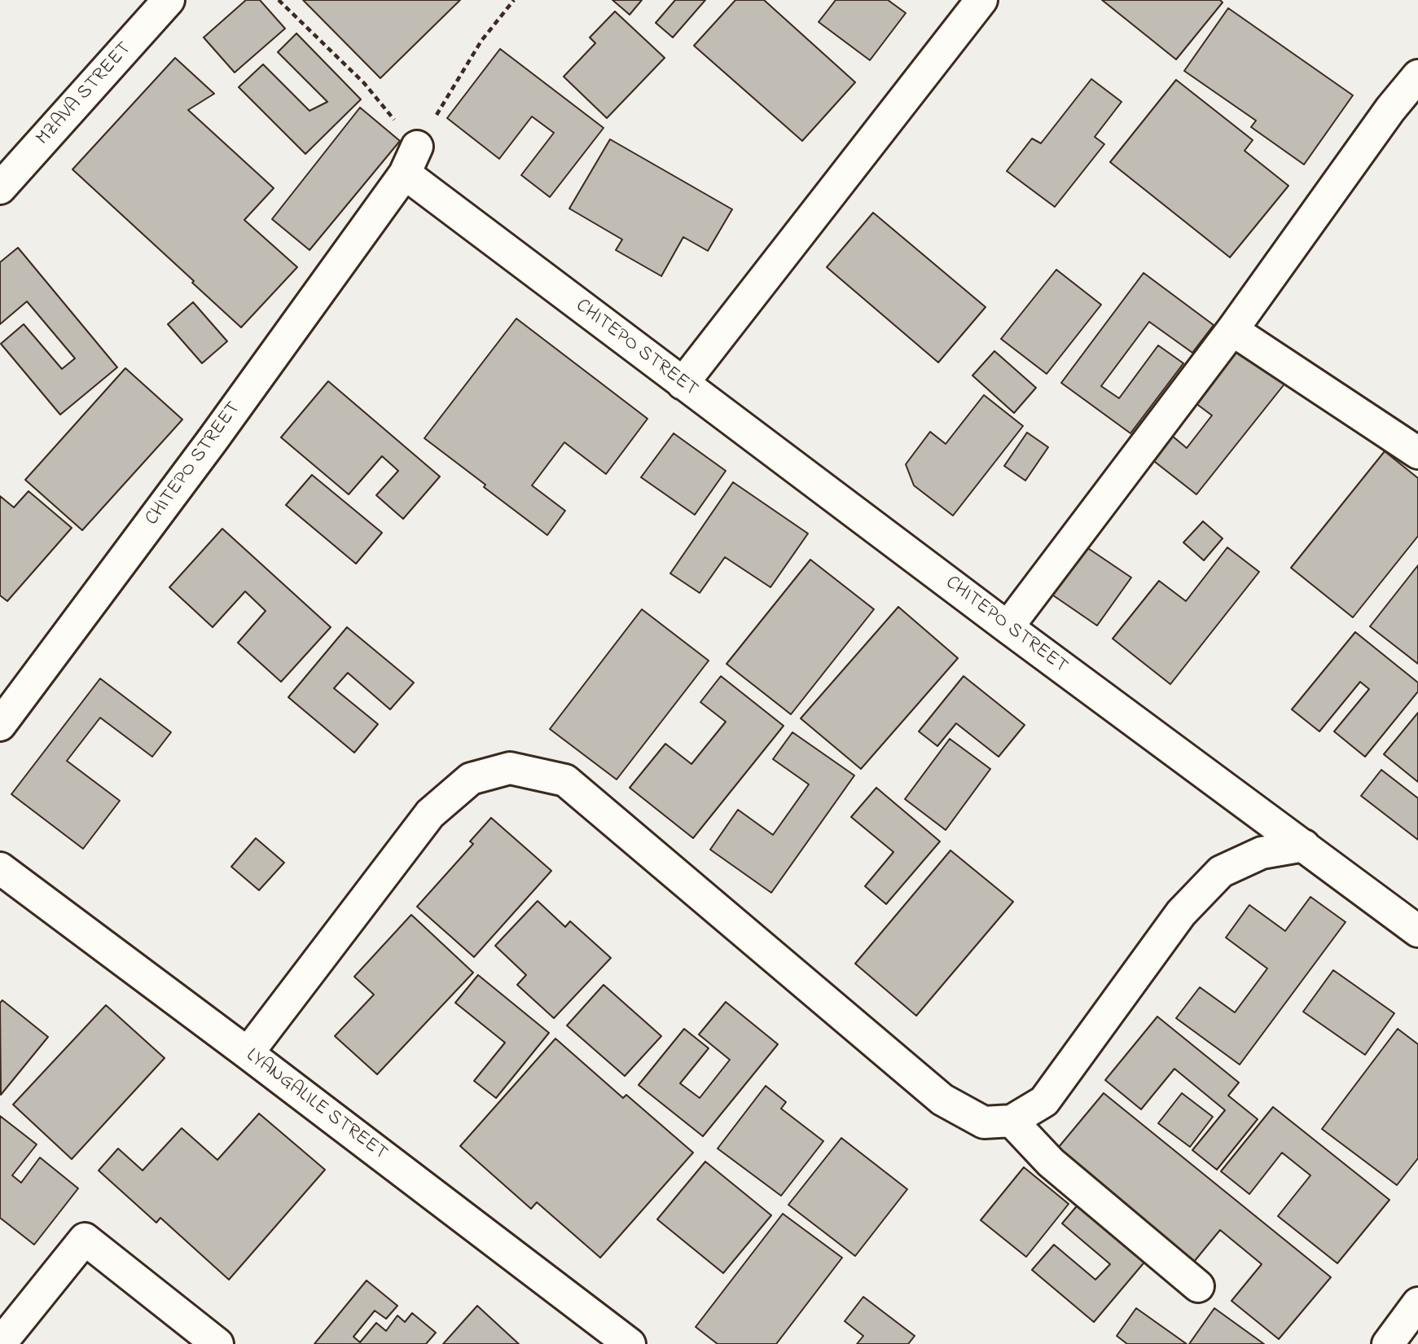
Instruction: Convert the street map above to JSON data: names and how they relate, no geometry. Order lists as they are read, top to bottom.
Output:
{
  "streets": {
    "street": ["MZAVA STREET", "CHITEPO STREET", "LYANGALILE STREET"]
  }
}
